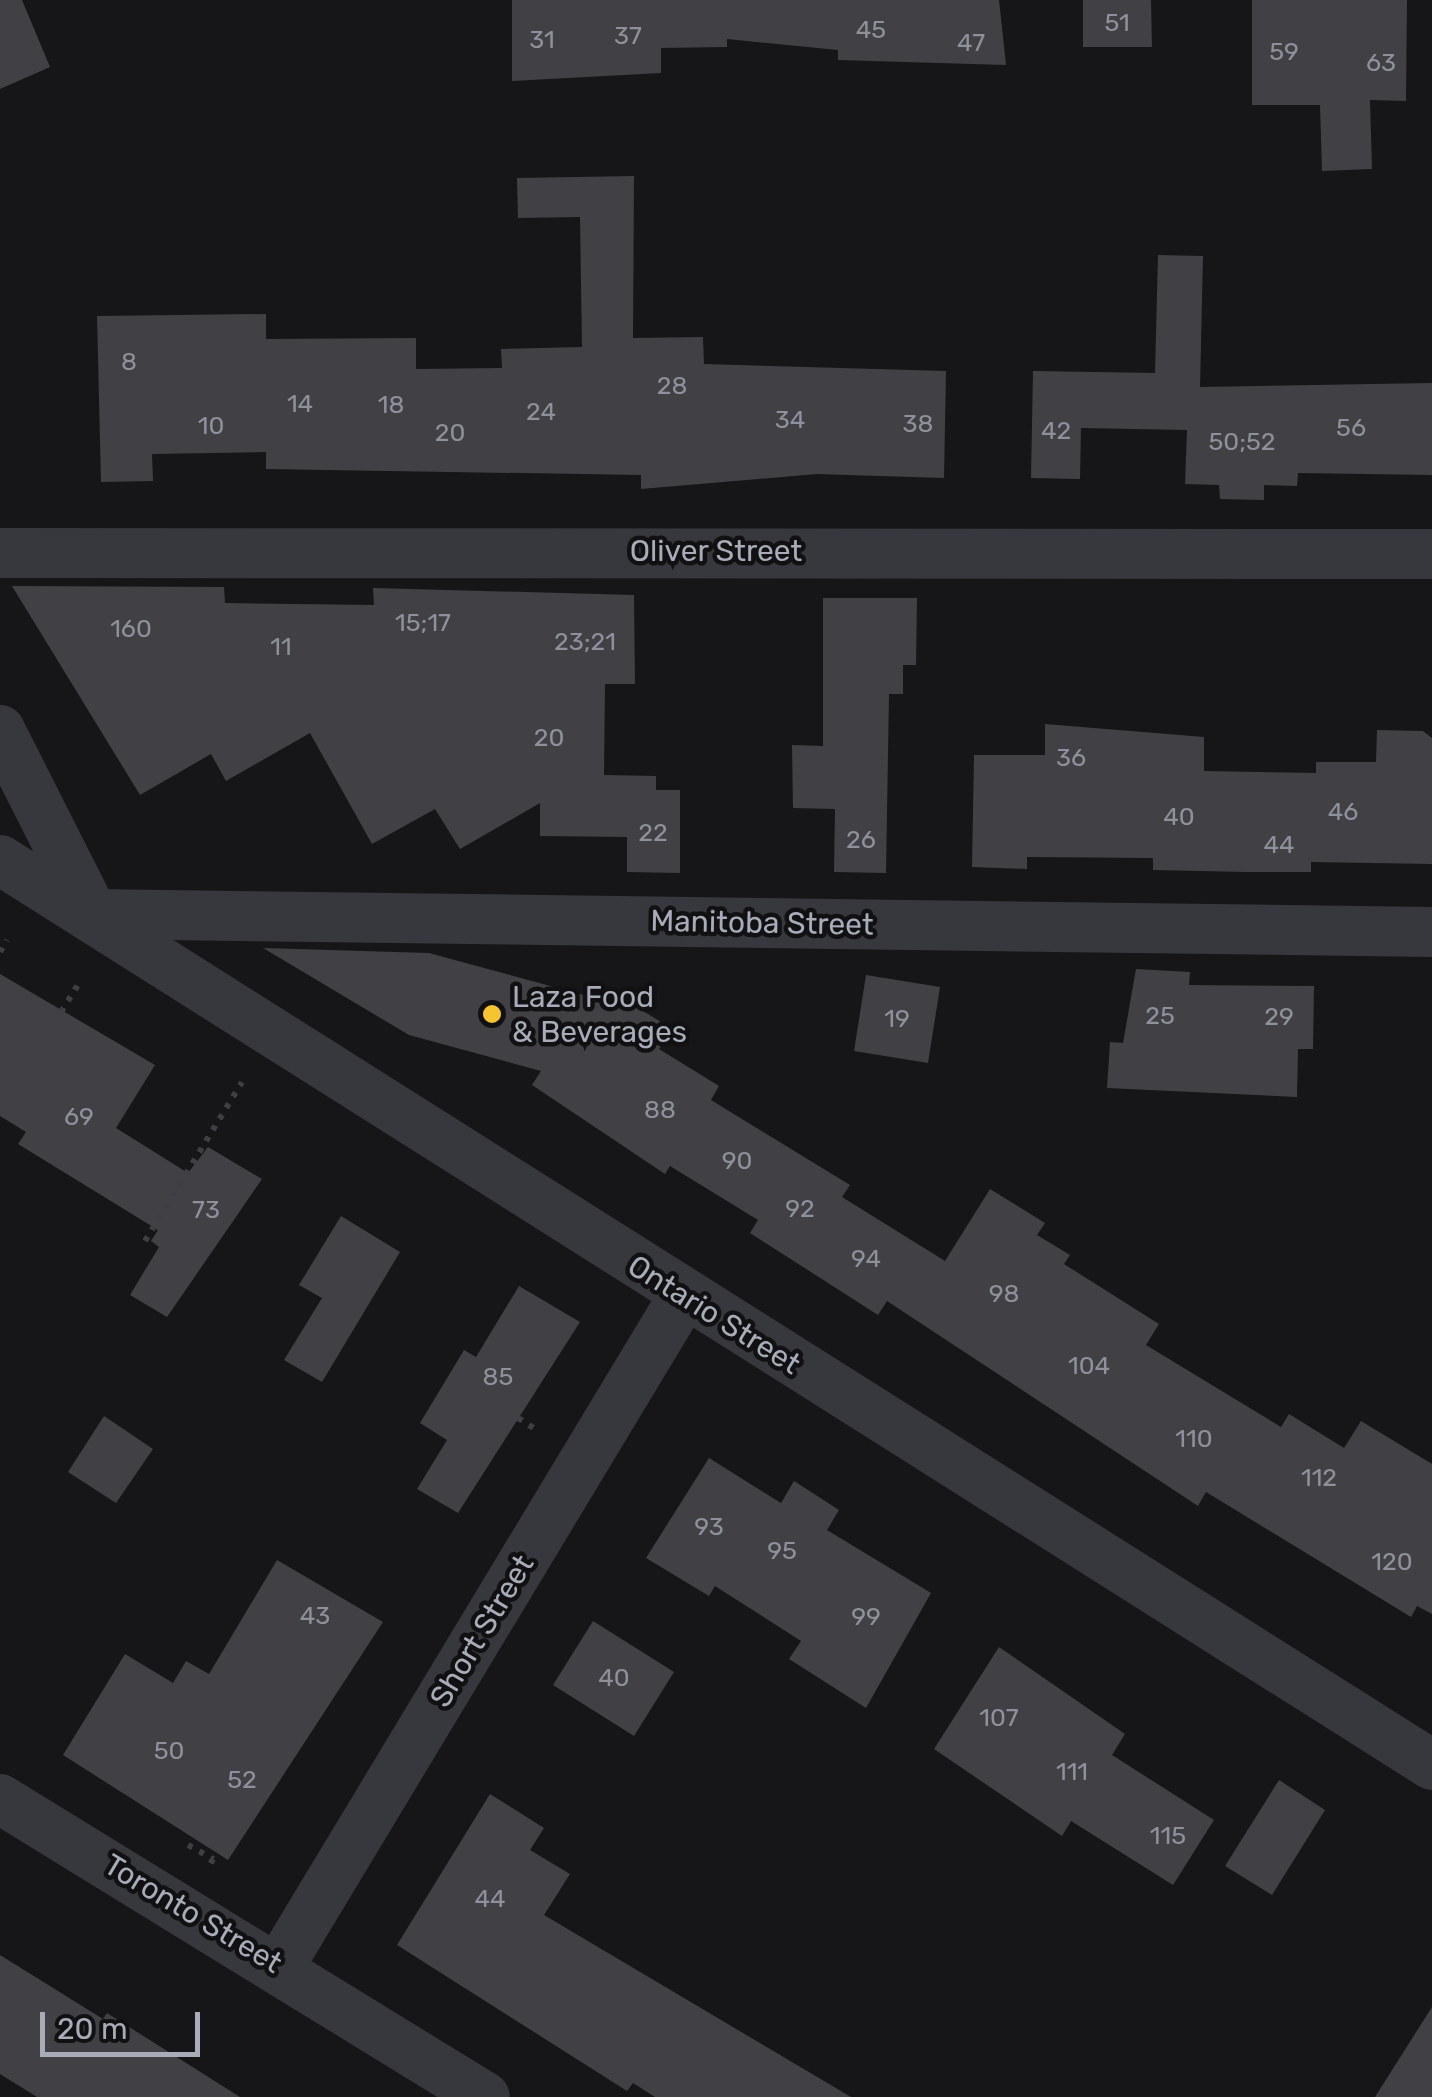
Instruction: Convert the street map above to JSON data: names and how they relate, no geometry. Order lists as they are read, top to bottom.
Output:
{
  "streets": {
    "street": [
      "Oliver Street",
      "Manitoba Street",
      "Ontario Street",
      "Short Street",
      "Toronto Street"
    ]
  },
  "crossings": [
    ["Manitoba Street", "Ontario Street"],
    ["Ontario Street", "Short Street"],
    ["Short Street", "Toronto Street"]
  ],
  "places": ["Laza Food & Beverages"],
  "house_numbers": [
    "51",
    "45",
    "37",
    "31",
    "47",
    "59",
    "63",
    "8",
    "28",
    "14",
    "18",
    "24",
    "34",
    "38",
    "10",
    "56",
    "42",
    "20",
    "50;52",
    "15;17",
    "160",
    "23;21",
    "11",
    "20",
    "36",
    "46",
    "40",
    "22",
    "26",
    "44",
    "25",
    "29",
    "19",
    "88",
    "69",
    "90",
    "92",
    "73",
    "94",
    "98",
    "104",
    "85",
    "110",
    "112",
    "93",
    "95",
    "120",
    "43",
    "99",
    "40",
    "107",
    "50",
    "111",
    "52",
    "115",
    "44"
  ],
  "scale_bar": "20 m"
}
